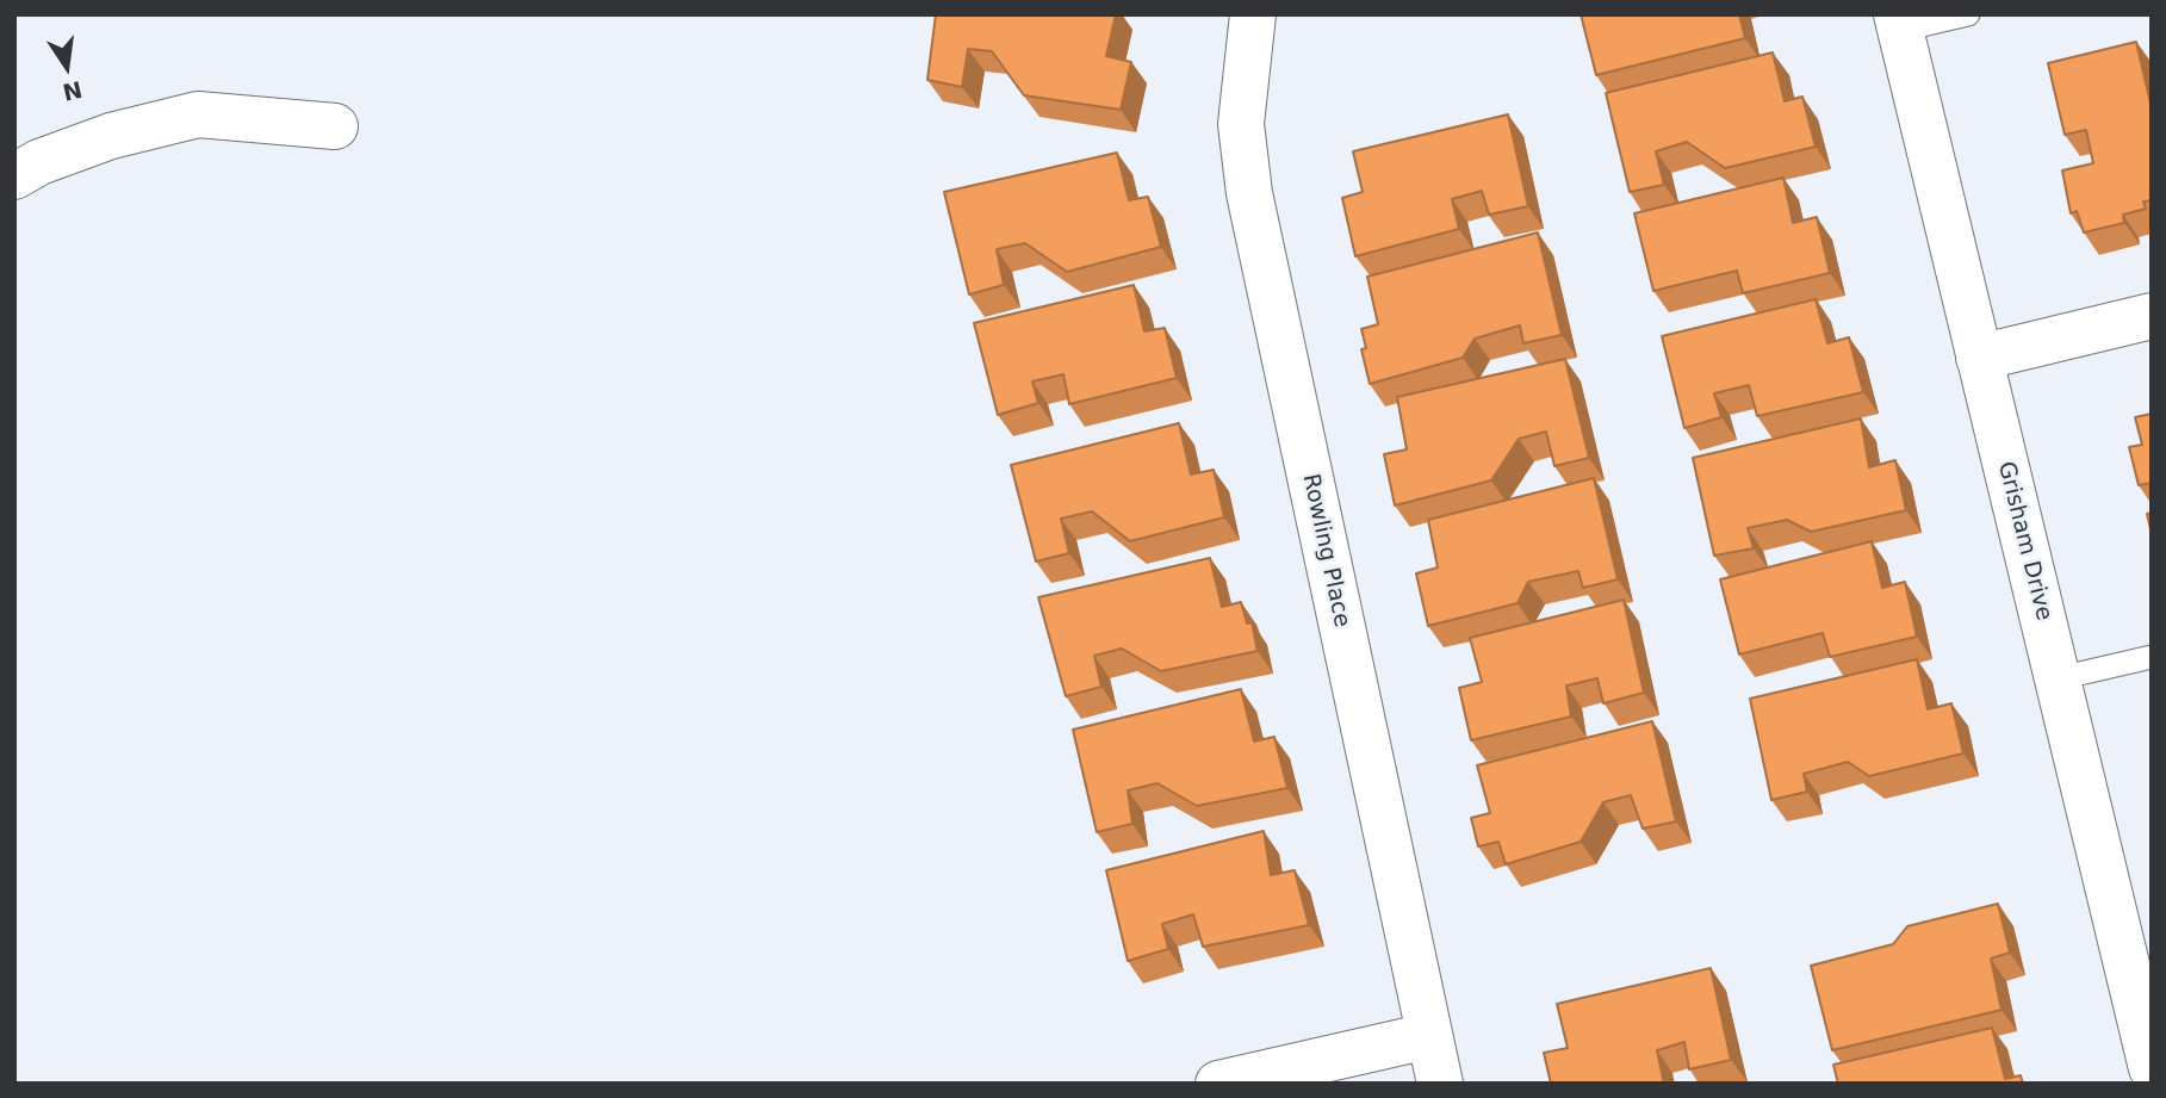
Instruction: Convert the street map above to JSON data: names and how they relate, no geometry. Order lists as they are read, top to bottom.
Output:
{
  "streets": {
    "street": ["Grisham Drive", "Rowling Place"]
  },
  "north": "bottom"
}
